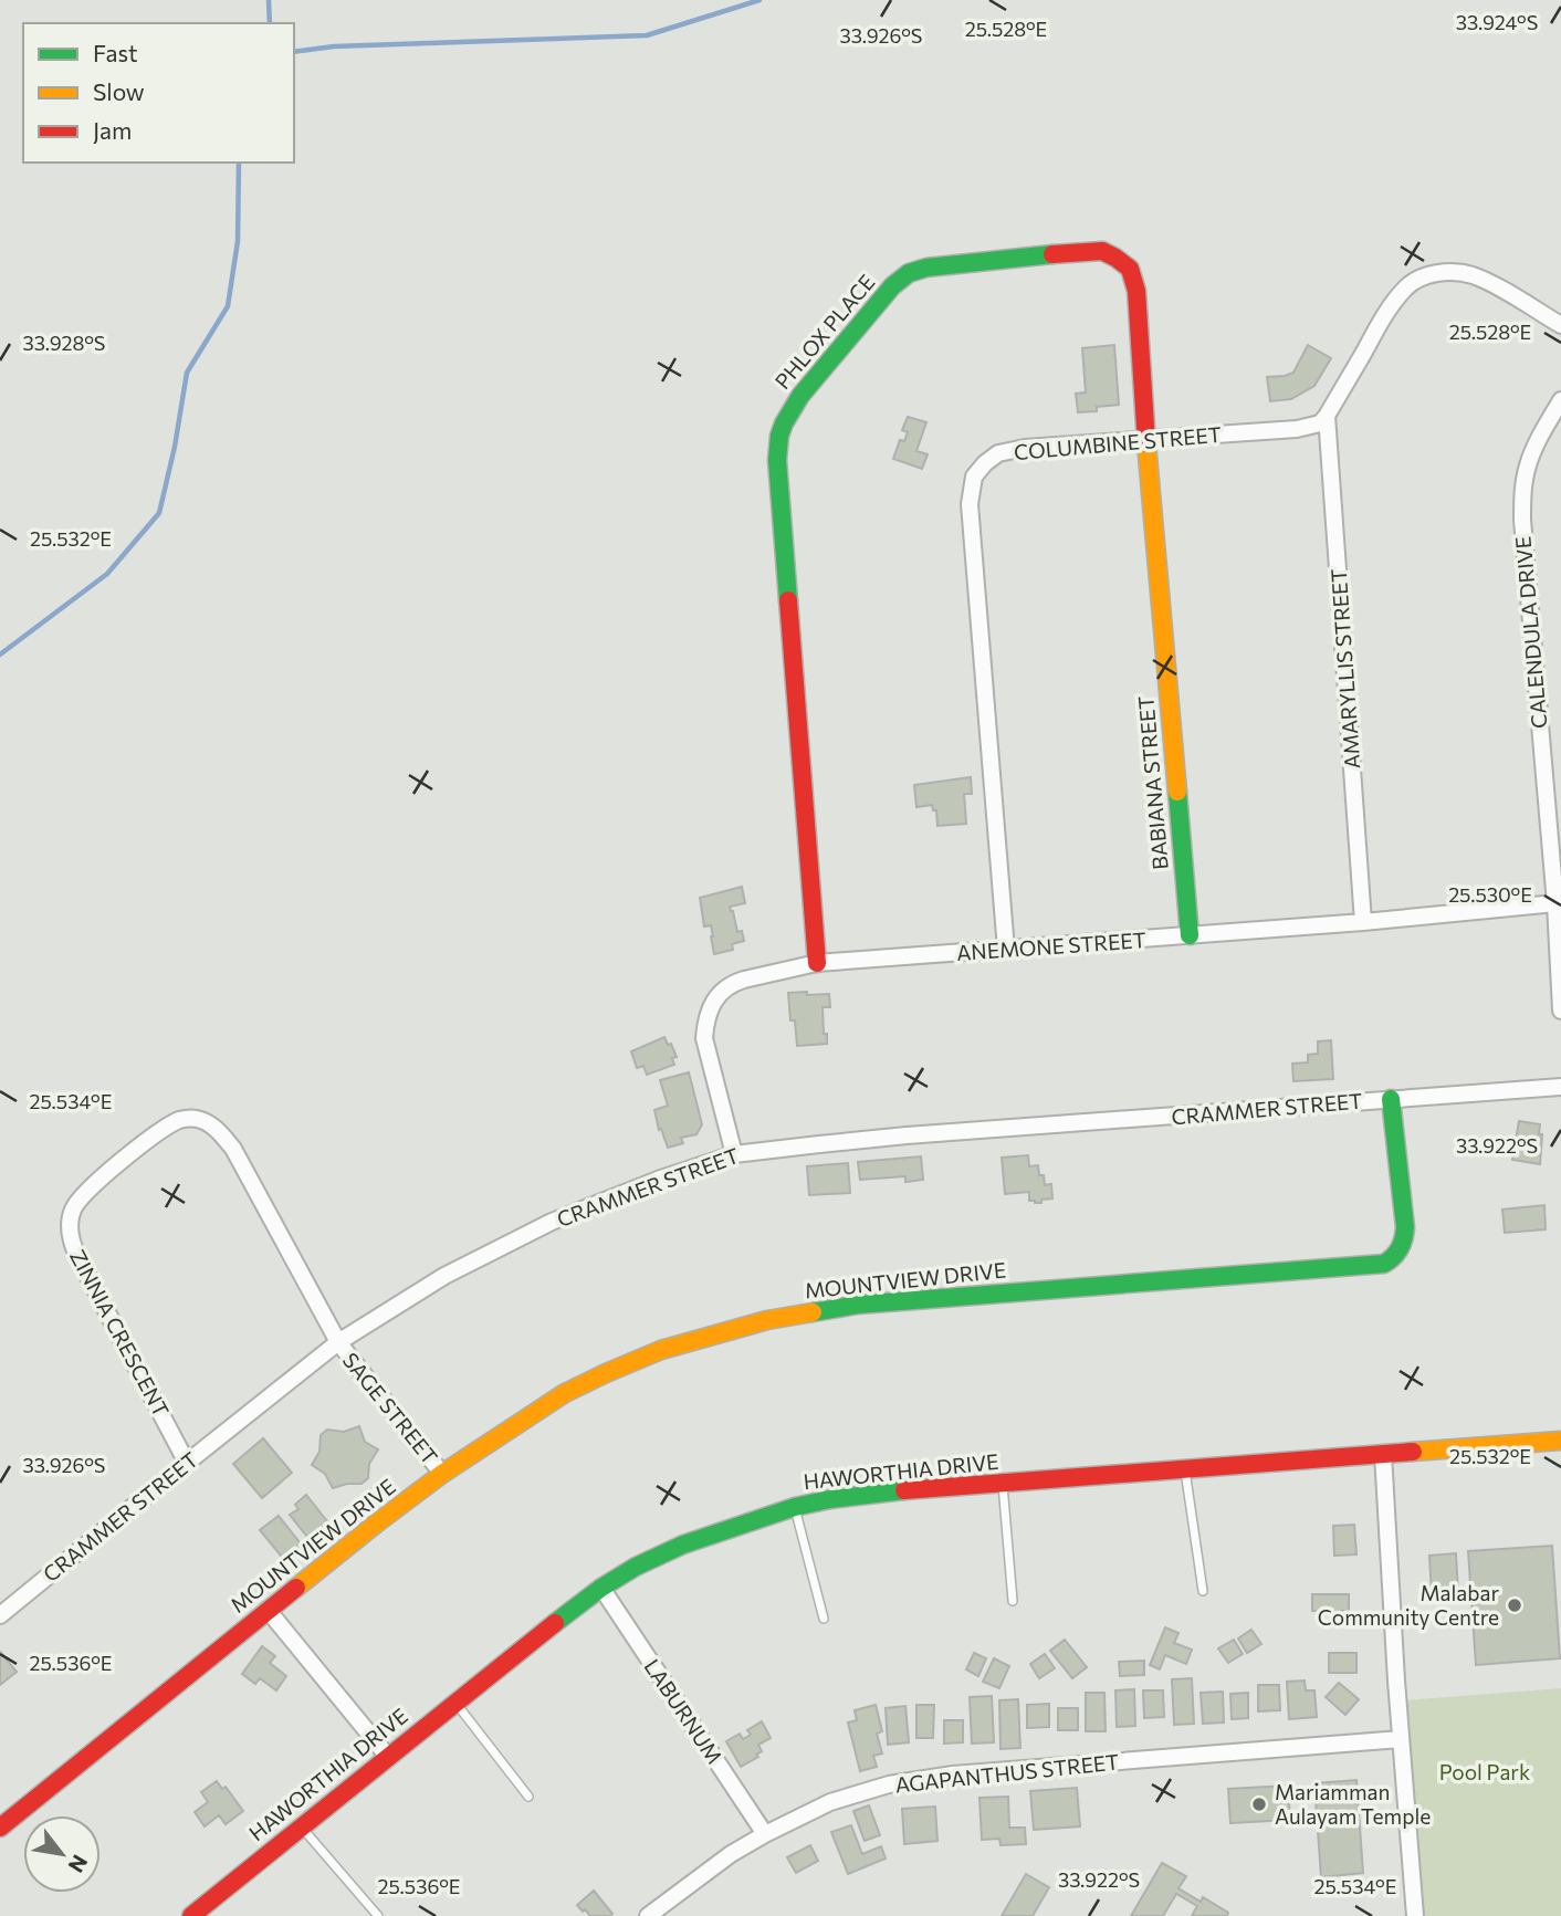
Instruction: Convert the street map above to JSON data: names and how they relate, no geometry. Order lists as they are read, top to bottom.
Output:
{
  "streets": {
    "street": [
      "PHLOX PLACE",
      "COLUMBINE STREET",
      "CALENDULA DRIVE",
      "AMARYLLIS STREET",
      "BABIANA STREET",
      "ANEMONE STREET",
      "CRAMMER STREET",
      "MOUNTVIEW DRIVE",
      "ZINNIA CRESCENT",
      "SAGE STREET",
      "HAWORTHIA DRIVE",
      "LABURNUM",
      "AGAPANTHUS STREET"
    ]
  },
  "crossings": [
    ["PHLOX PLACE", "COLUMBINE STREET"],
    ["PHLOX PLACE", "BABIANA STREET"],
    ["PHLOX PLACE", "ANEMONE STREET"],
    ["COLUMBINE STREET", "AMARYLLIS STREET"],
    ["COLUMBINE STREET", "BABIANA STREET"],
    ["COLUMBINE STREET", "ANEMONE STREET"],
    ["CALENDULA DRIVE", "ANEMONE STREET"],
    ["AMARYLLIS STREET", "ANEMONE STREET"],
    ["BABIANA STREET", "ANEMONE STREET"],
    ["ANEMONE STREET", "CRAMMER STREET"],
    ["CRAMMER STREET", "MOUNTVIEW DRIVE"],
    ["CRAMMER STREET", "ZINNIA CRESCENT"],
    ["CRAMMER STREET", "SAGE STREET"],
    ["MOUNTVIEW DRIVE", "SAGE STREET"],
    ["ZINNIA CRESCENT", "SAGE STREET"],
    ["HAWORTHIA DRIVE", "LABURNUM"],
    ["LABURNUM", "AGAPANTHUS STREET"]
  ],
  "parks": ["Pool Park"],
  "places": ["Malabar Community Centre", "Mariamman Aulayam Temple"],
  "legend": ["Fast", "Slow", "Jam"],
  "north": "bottom right",
  "coordinates": [
    "33.924°S",
    "25.528°E",
    "33.926°S",
    "33.928°S",
    "25.532°E",
    "25.530°E",
    "25.534°E",
    "33.922°S",
    "25.536°E"
  ]
}
